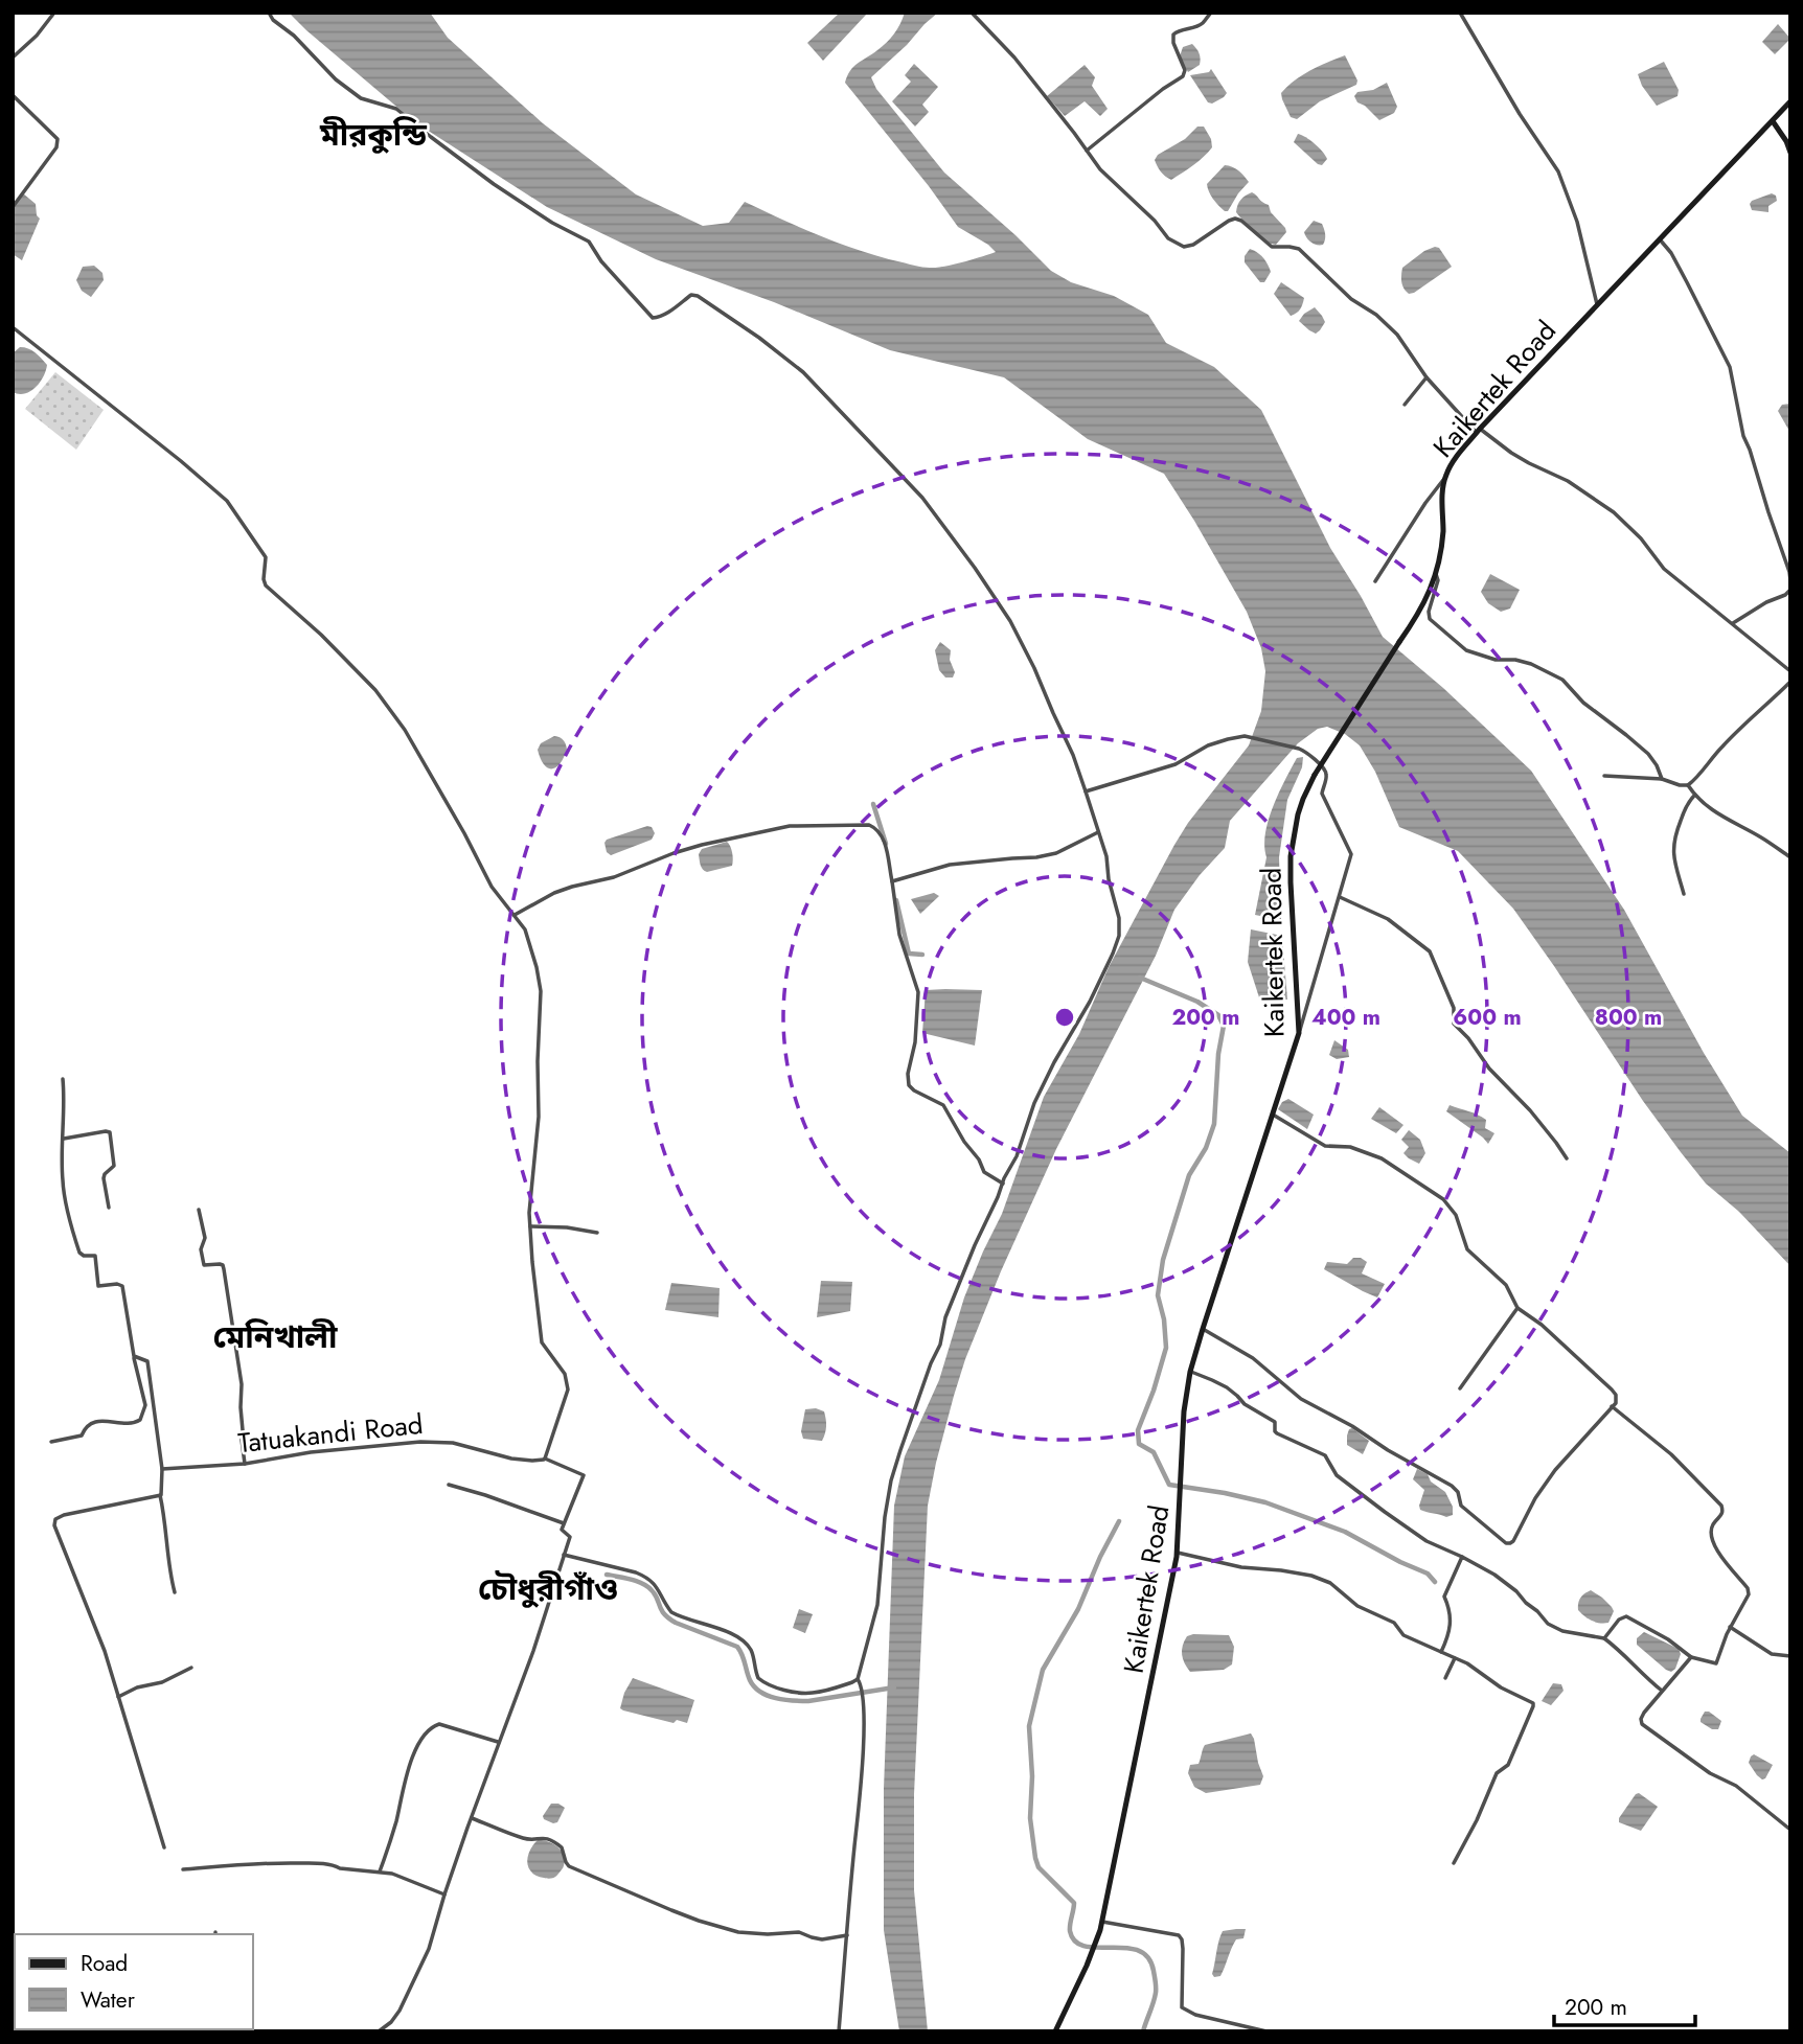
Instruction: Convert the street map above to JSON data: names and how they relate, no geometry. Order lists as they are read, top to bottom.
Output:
{
  "streets": {
    "main road": ["Kaikertek Road"],
    "street": ["Tatuakandi Road"]
  },
  "districts": ["মীরকুন্ডি", "মেনিখালী", "চৌধুরীগাঁও"],
  "legend": ["Road", "Water"],
  "scale_bar": "200 m",
  "rings": [
    "200 m",
    "400 m",
    "600 m",
    "800 m"
  ]
}
